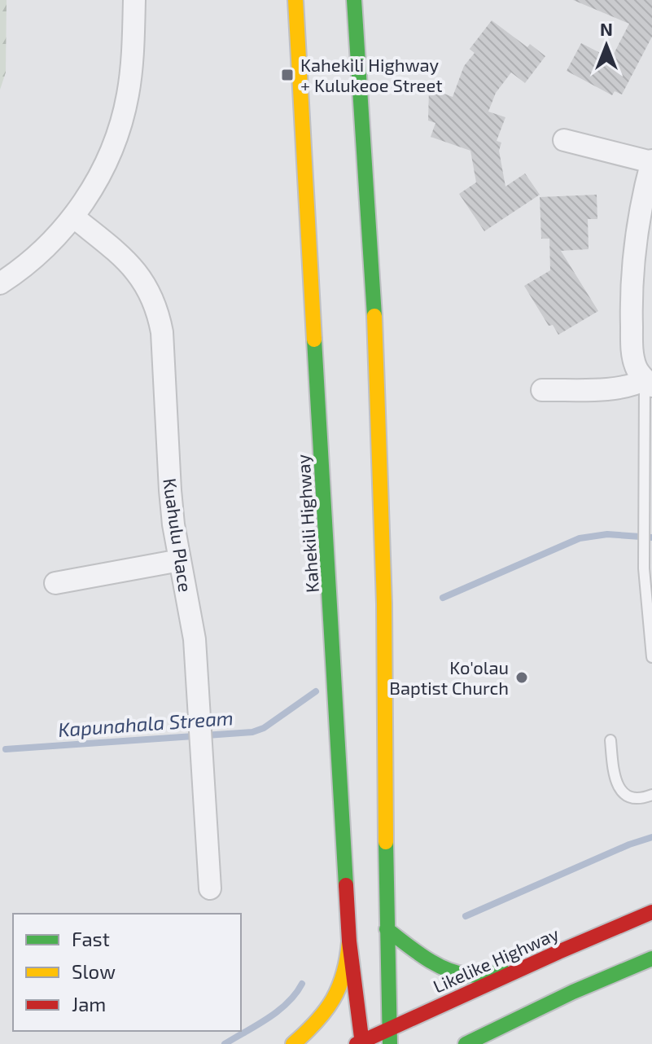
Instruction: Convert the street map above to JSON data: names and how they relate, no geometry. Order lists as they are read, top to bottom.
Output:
{
  "streets": {
    "main road": ["Kahekili Highway", "Likelike Highway"],
    "street": ["Kuahulu Place"]
  },
  "crossings": [
    ["Kahekili Highway", "Likelike Highway"]
  ],
  "water": ["Kapunahala Stream"],
  "places": {
    "transit": ["Kahekili Highway + Kulukeoe Street"],
    "other": ["Ko'olau Baptist Church"]
  },
  "legend": ["Fast", "Slow", "Jam"],
  "north": "top"
}
